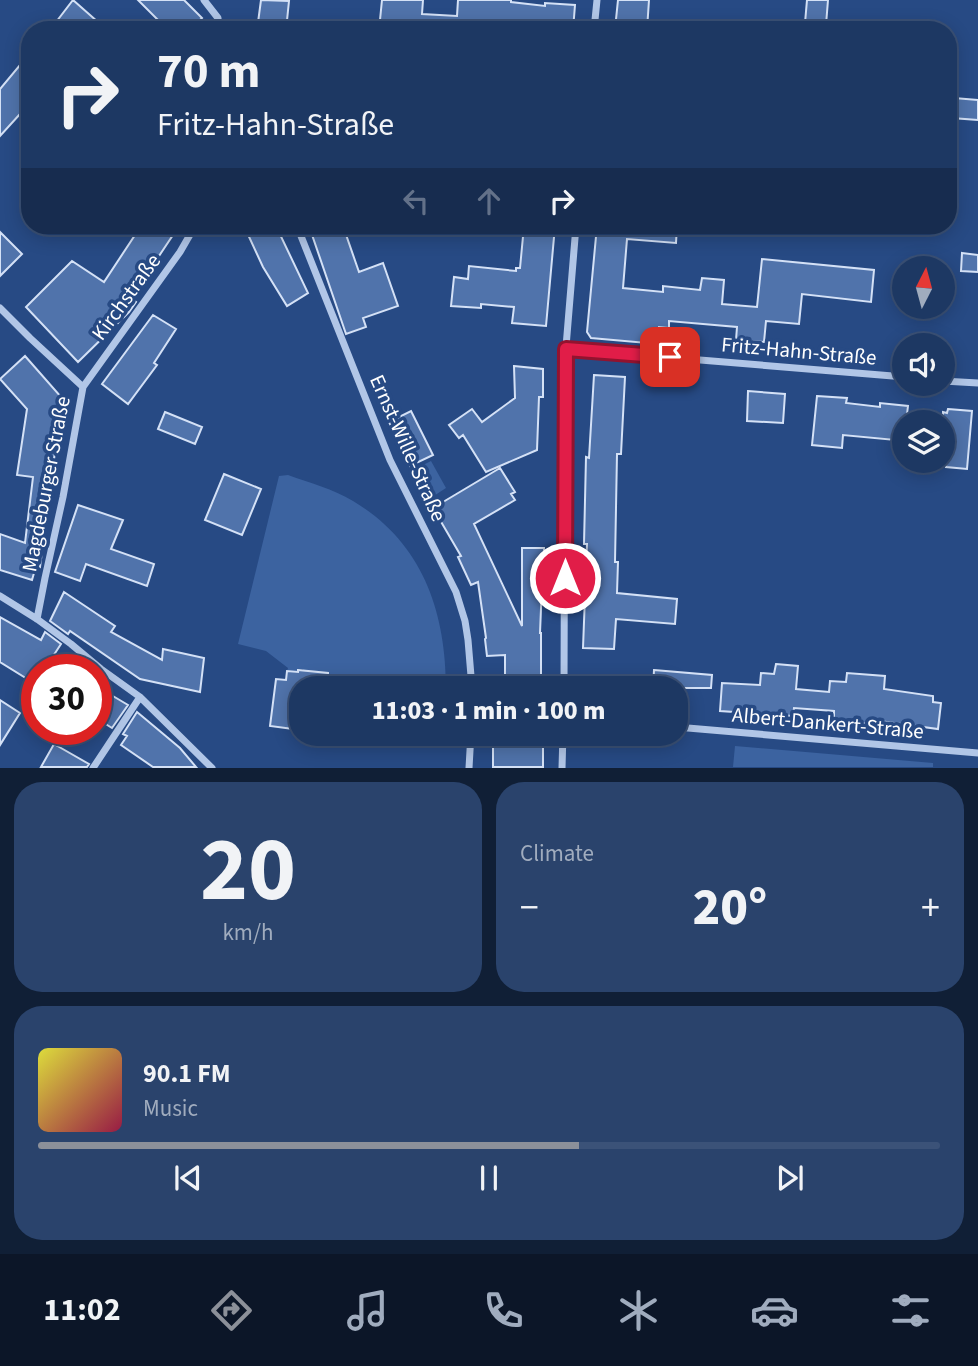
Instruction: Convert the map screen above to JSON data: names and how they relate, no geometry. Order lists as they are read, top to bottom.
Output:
{
  "streets": {
    "street": [
      "Kirchstraße",
      "Fritz-Hahn-Straße",
      "Ernst-Wille-Straße",
      "Magdeburger Straße",
      "Albert-Dankert-Straße"
    ]
  },
  "crossings": [
    ["Kirchstraße", "Magdeburger Straße"]
  ],
  "north": "top",
  "page": {
    "turn": ["70 m", "Fritz-Hahn-Straße"],
    "limit": "30",
    "trip": "11:03 · 1 min · 100 m",
    "tile": [
      ["20", "km/h"],
      "Climate"
    ],
    "heat": ["−", "20°", "+"],
    "song": ["90.1 FM", "Music"],
    "tabs": "11:02"
  }
}
